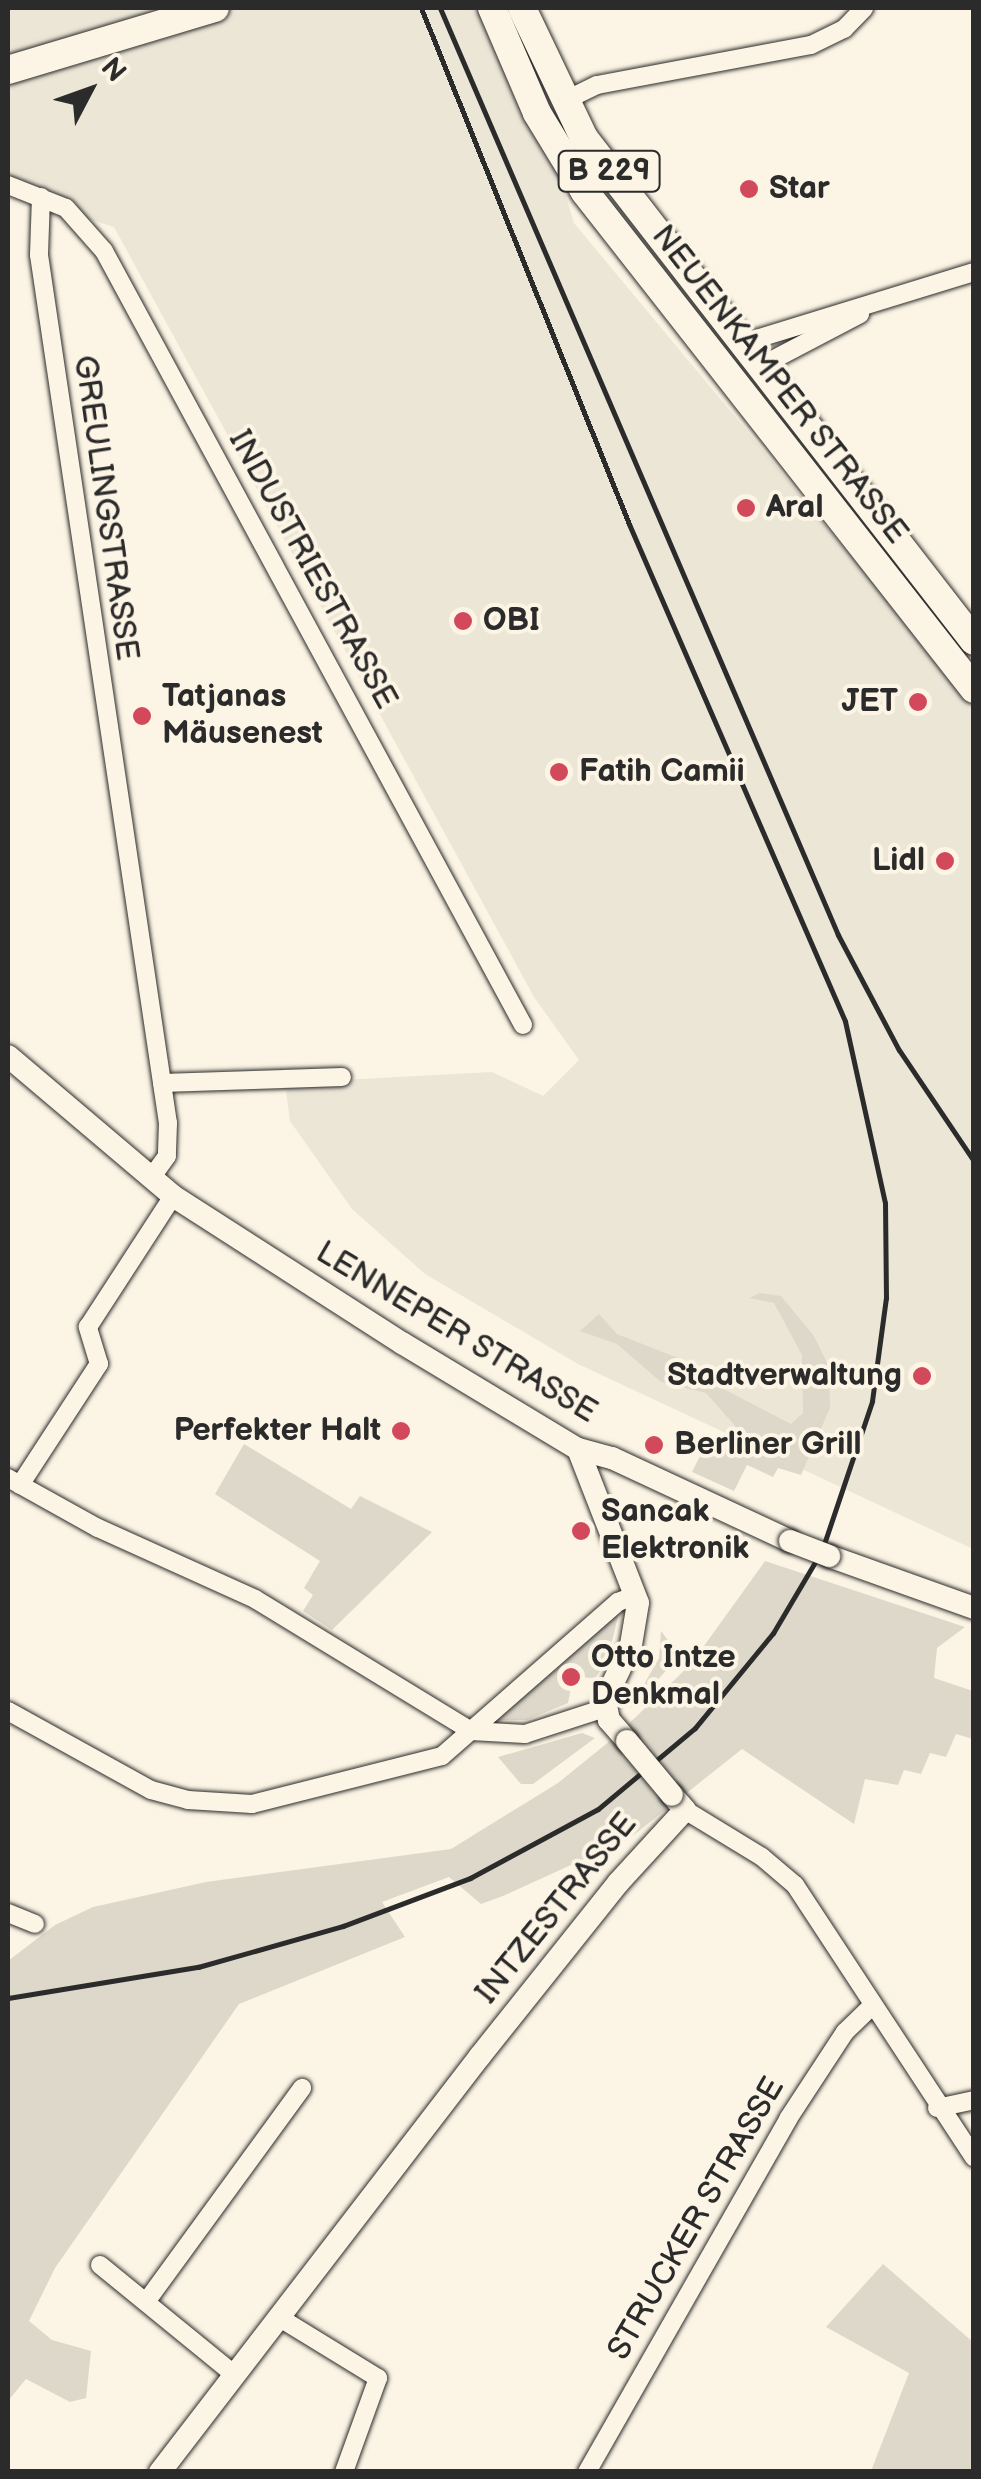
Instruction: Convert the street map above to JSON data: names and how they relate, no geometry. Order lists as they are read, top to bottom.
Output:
{
  "streets": {
    "main road": [
      "B 229",
      "NEUENKAMPER STRASSE",
      "LENNEPER STRASSE",
      "INTZESTRASSE"
    ],
    "street": ["GREULINGSTRASSE", "INDUSTRIESTRASSE", "STRUCKER STRASSE"]
  },
  "crossings": [
    ["GREULINGSTRASSE", "INDUSTRIESTRASSE"],
    ["GREULINGSTRASSE", "LENNEPER STRASSE"]
  ],
  "places": [
    "Star",
    "Aral",
    "OBI",
    "JET",
    "Tatjanas Mäusenest",
    "Fatih Camii",
    "Lidl",
    "Stadtverwaltung",
    "Perfekter Halt",
    "Berliner Grill",
    "Sancak Elektronik",
    "Otto Intze Denkmal"
  ],
  "north": "top right"
}
